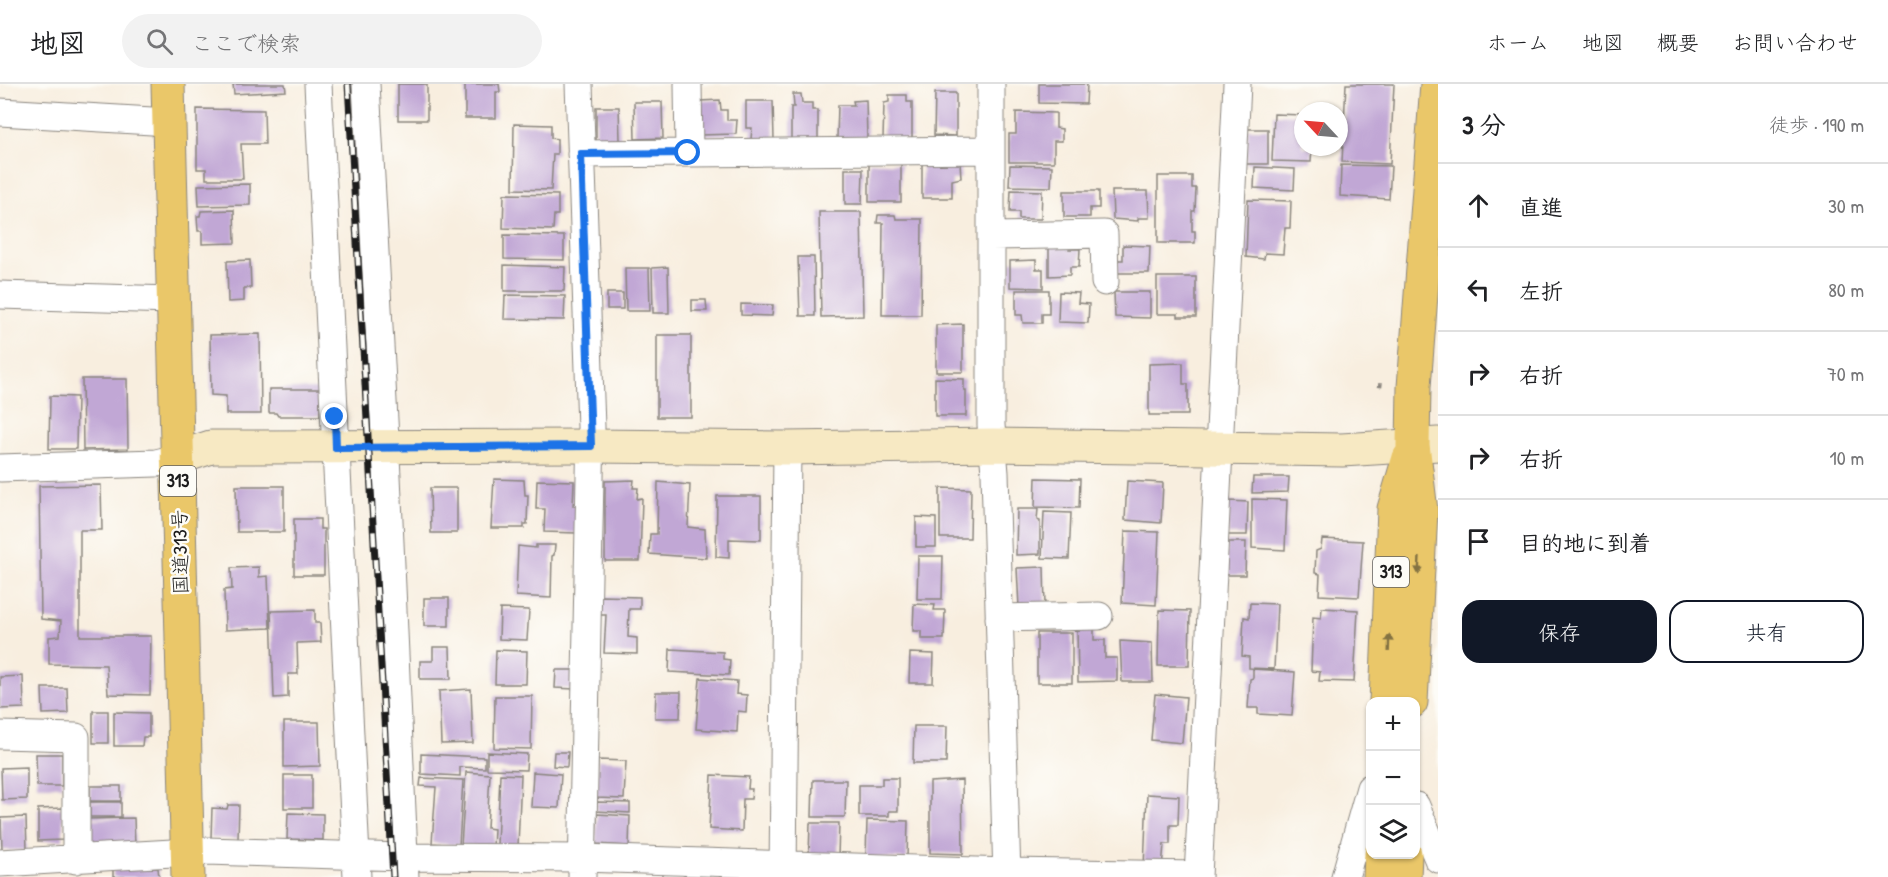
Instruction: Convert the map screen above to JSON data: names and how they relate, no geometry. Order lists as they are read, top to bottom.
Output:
{
  "streets": {
    "highway": ["313", "国道313号"]
  },
  "north": "top left",
  "page": {
    "header": "地図",
    "search": "ここで検索",
    "nav": [
      "ホーム",
      "地図",
      "概要",
      "お問い合わせ"
    ],
    "heading": ["3 分", "徒歩 · 190 m"],
    "list": [
      ["直進", "30 m"],
      ["左折", "80 m"],
      ["右折", "70 m"],
      ["右折", "10 m"],
      "目的地に到着"
    ],
    "buttons": ["保存", "共有"],
    "map_buttons": ["+", "−"]
  }
}
